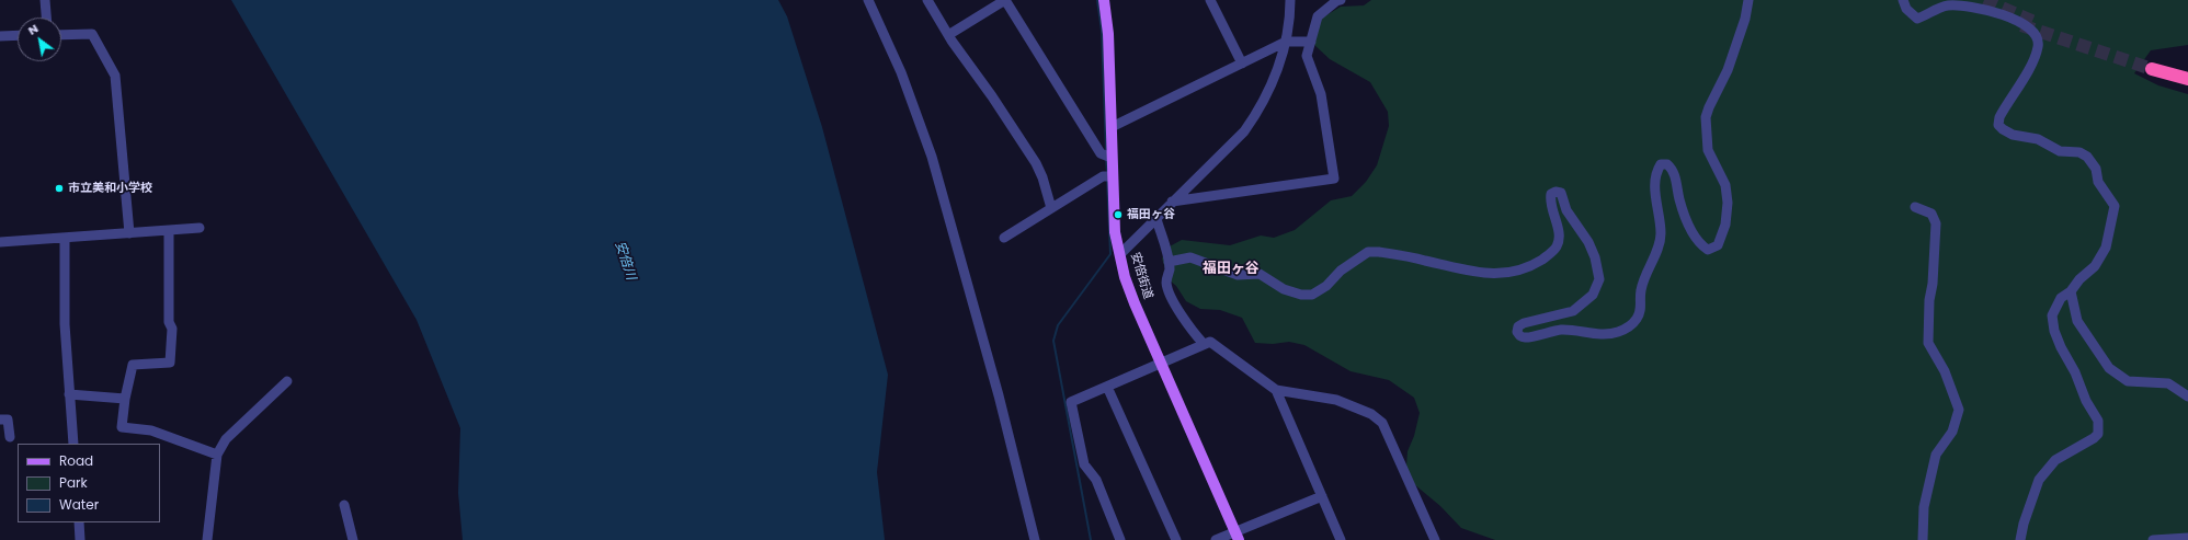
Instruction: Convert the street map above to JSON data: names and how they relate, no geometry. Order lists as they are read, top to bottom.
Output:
{
  "streets": {
    "main road": ["安倍街道"]
  },
  "districts": ["福田ヶ谷"],
  "water": ["安倍川"],
  "places": ["市立美和小学校", "福田ヶ谷"],
  "legend": ["Road", "Park", "Water"],
  "north": "top left"
}
